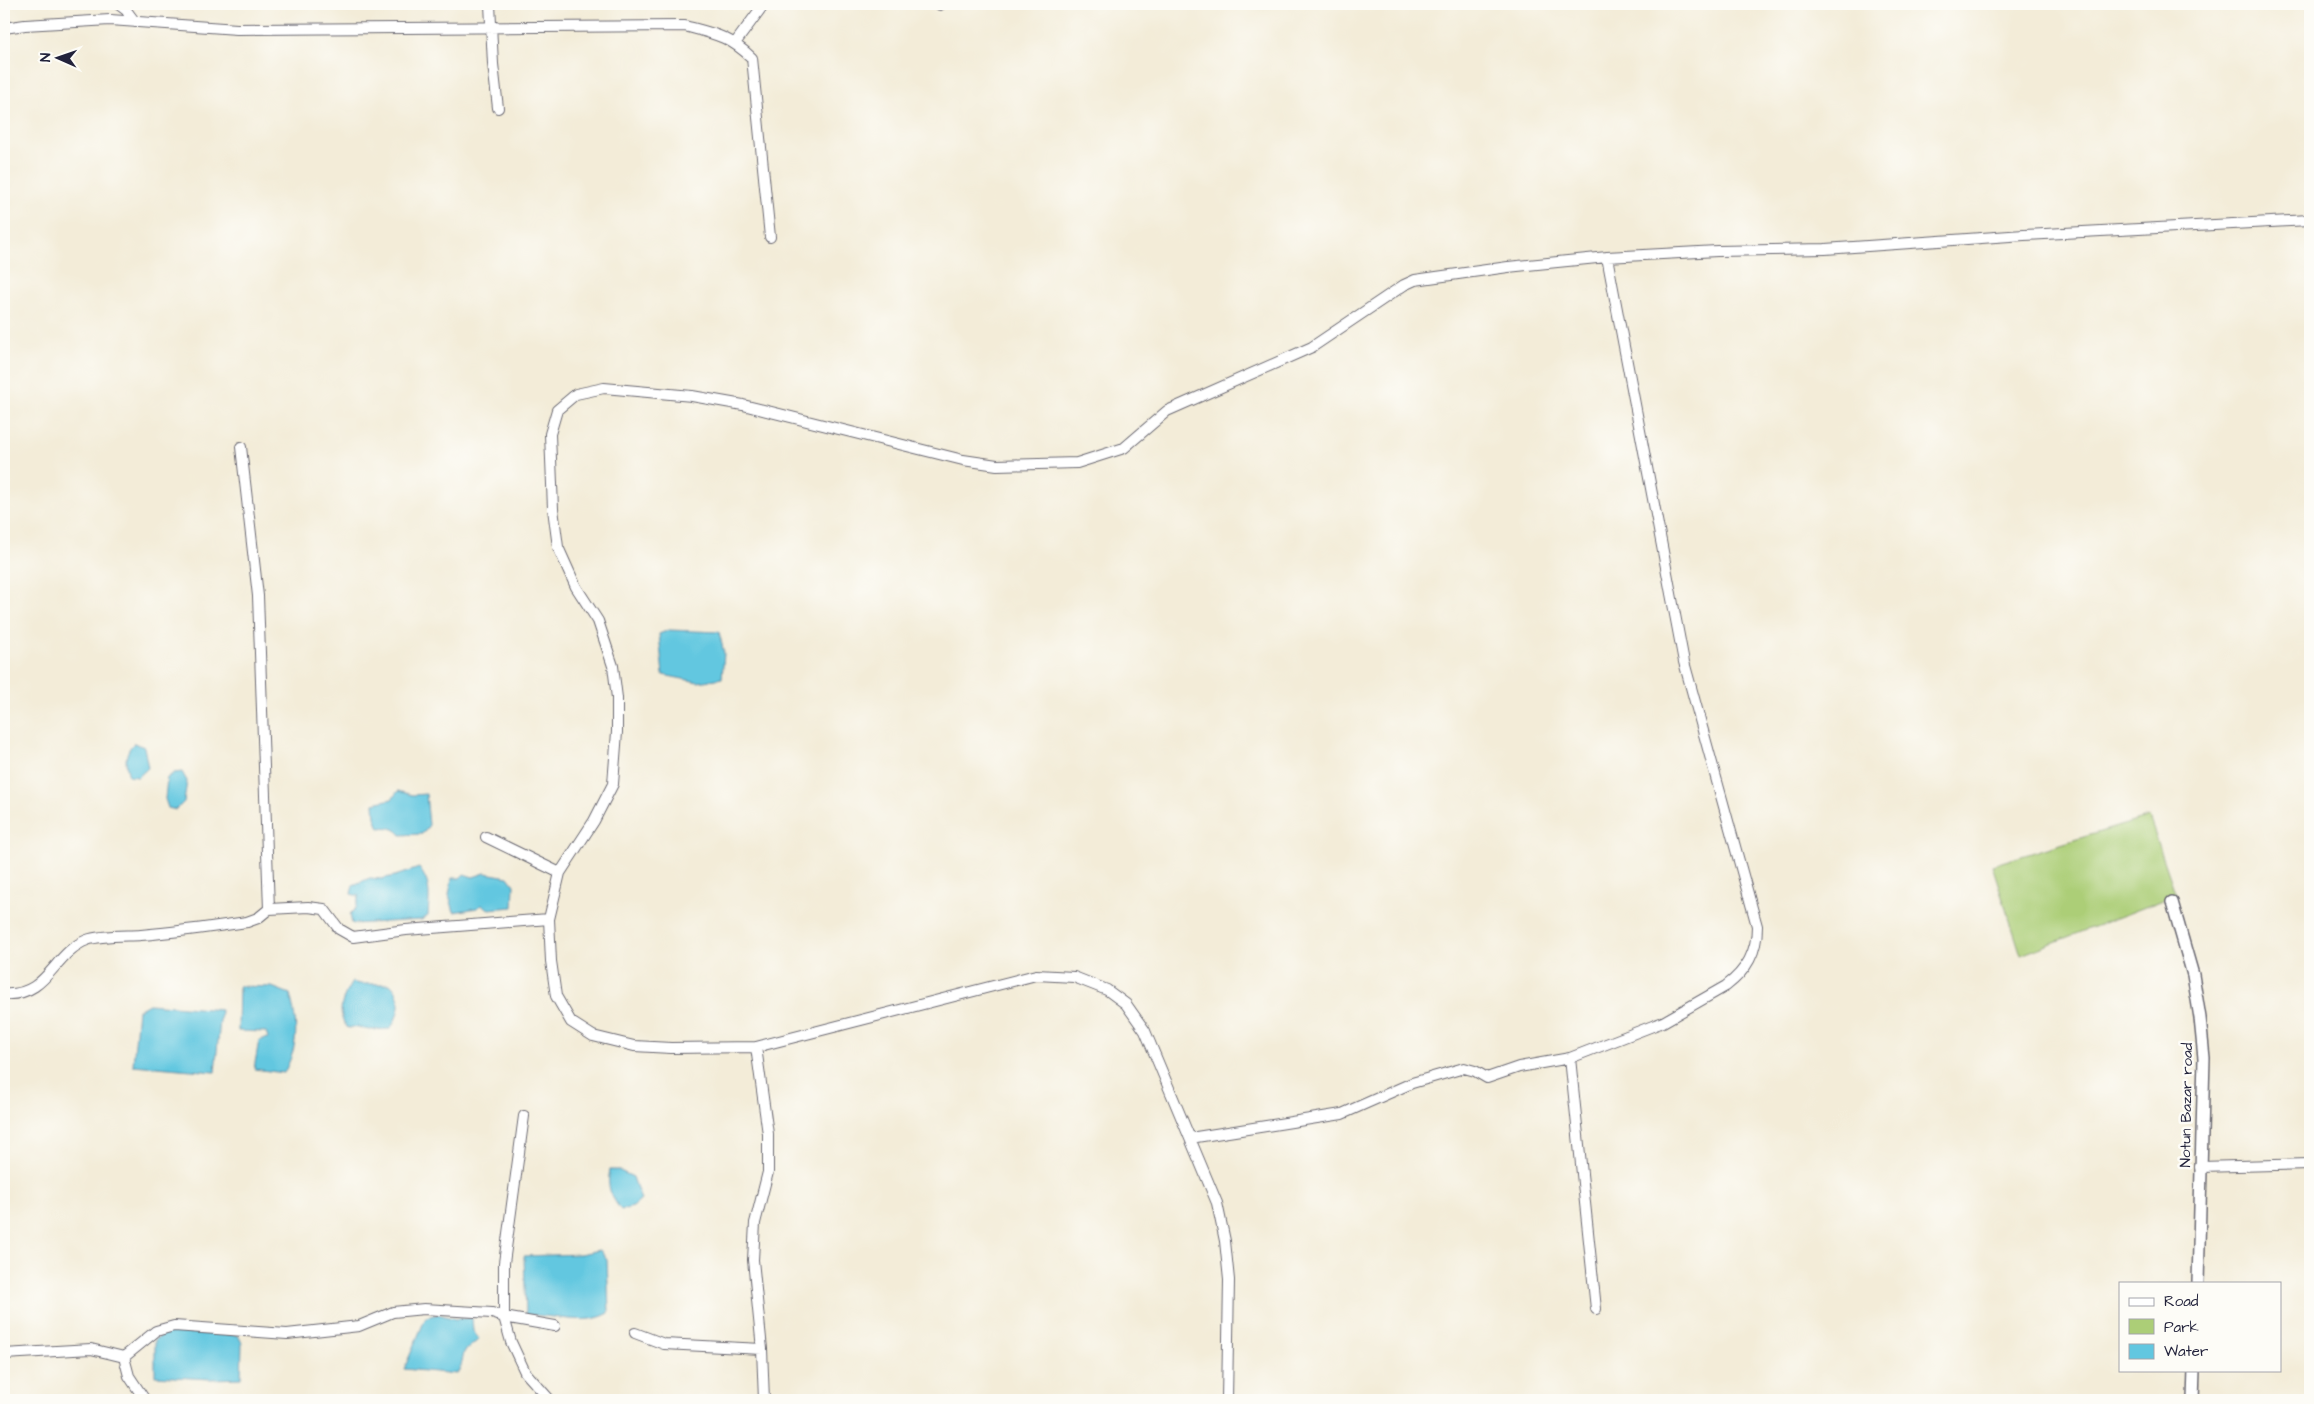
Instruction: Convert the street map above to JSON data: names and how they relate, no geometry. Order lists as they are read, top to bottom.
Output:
{
  "streets": {
    "street": ["Notun Bazar road"]
  },
  "legend": ["Road", "Park", "Water"],
  "north": "left"
}
